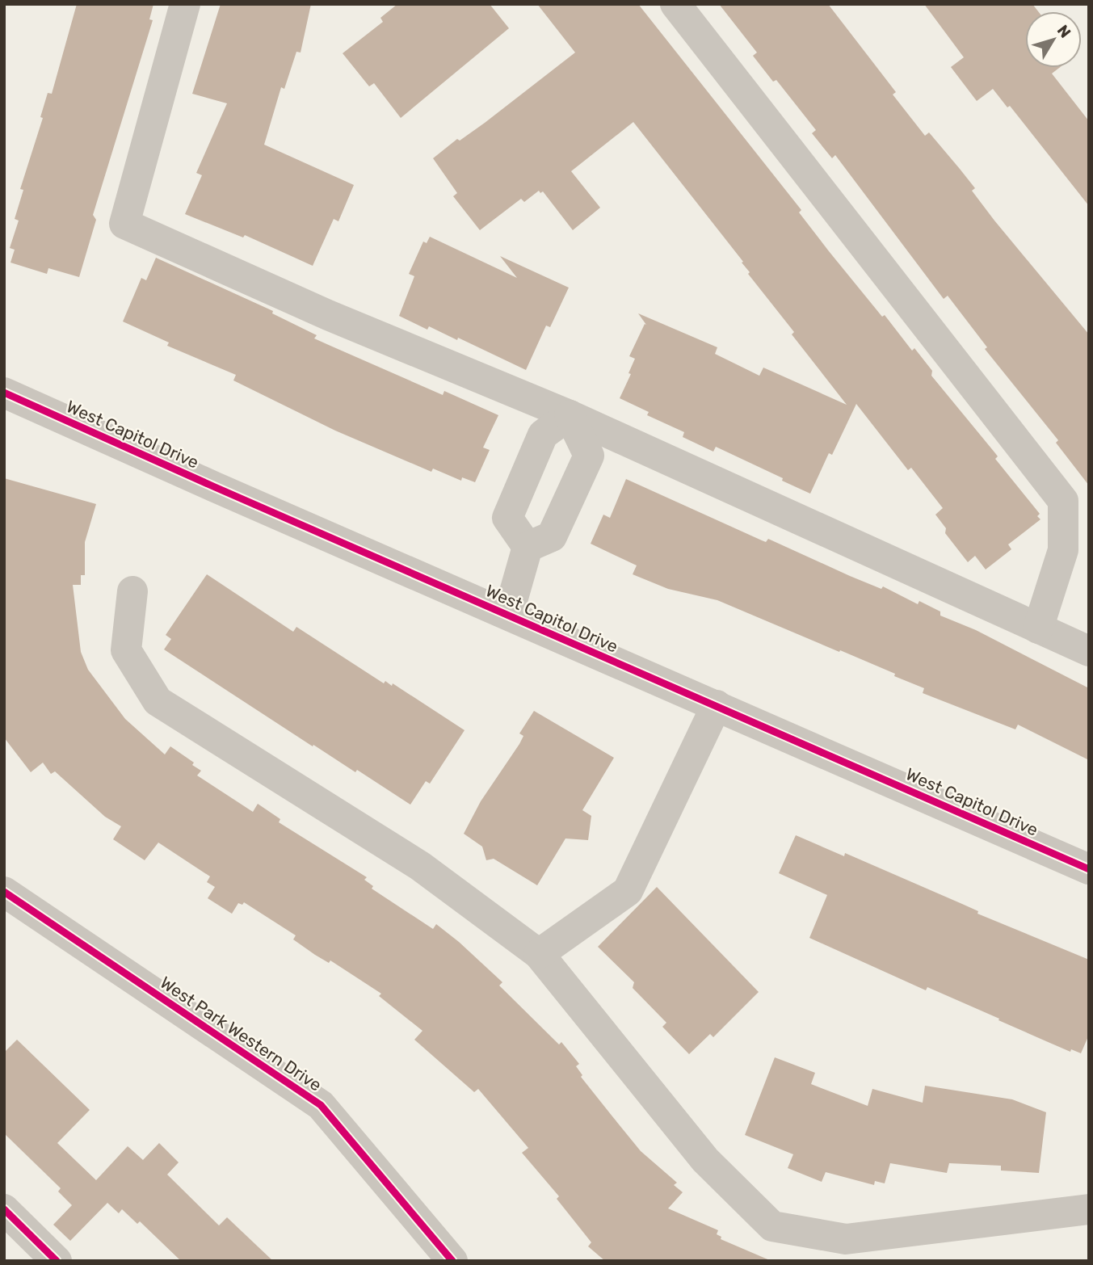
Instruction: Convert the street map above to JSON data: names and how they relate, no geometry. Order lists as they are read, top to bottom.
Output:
{
  "streets": {
    "street": ["West Capitol Drive", "West Park Western Drive"]
  },
  "north": "top right"
}
